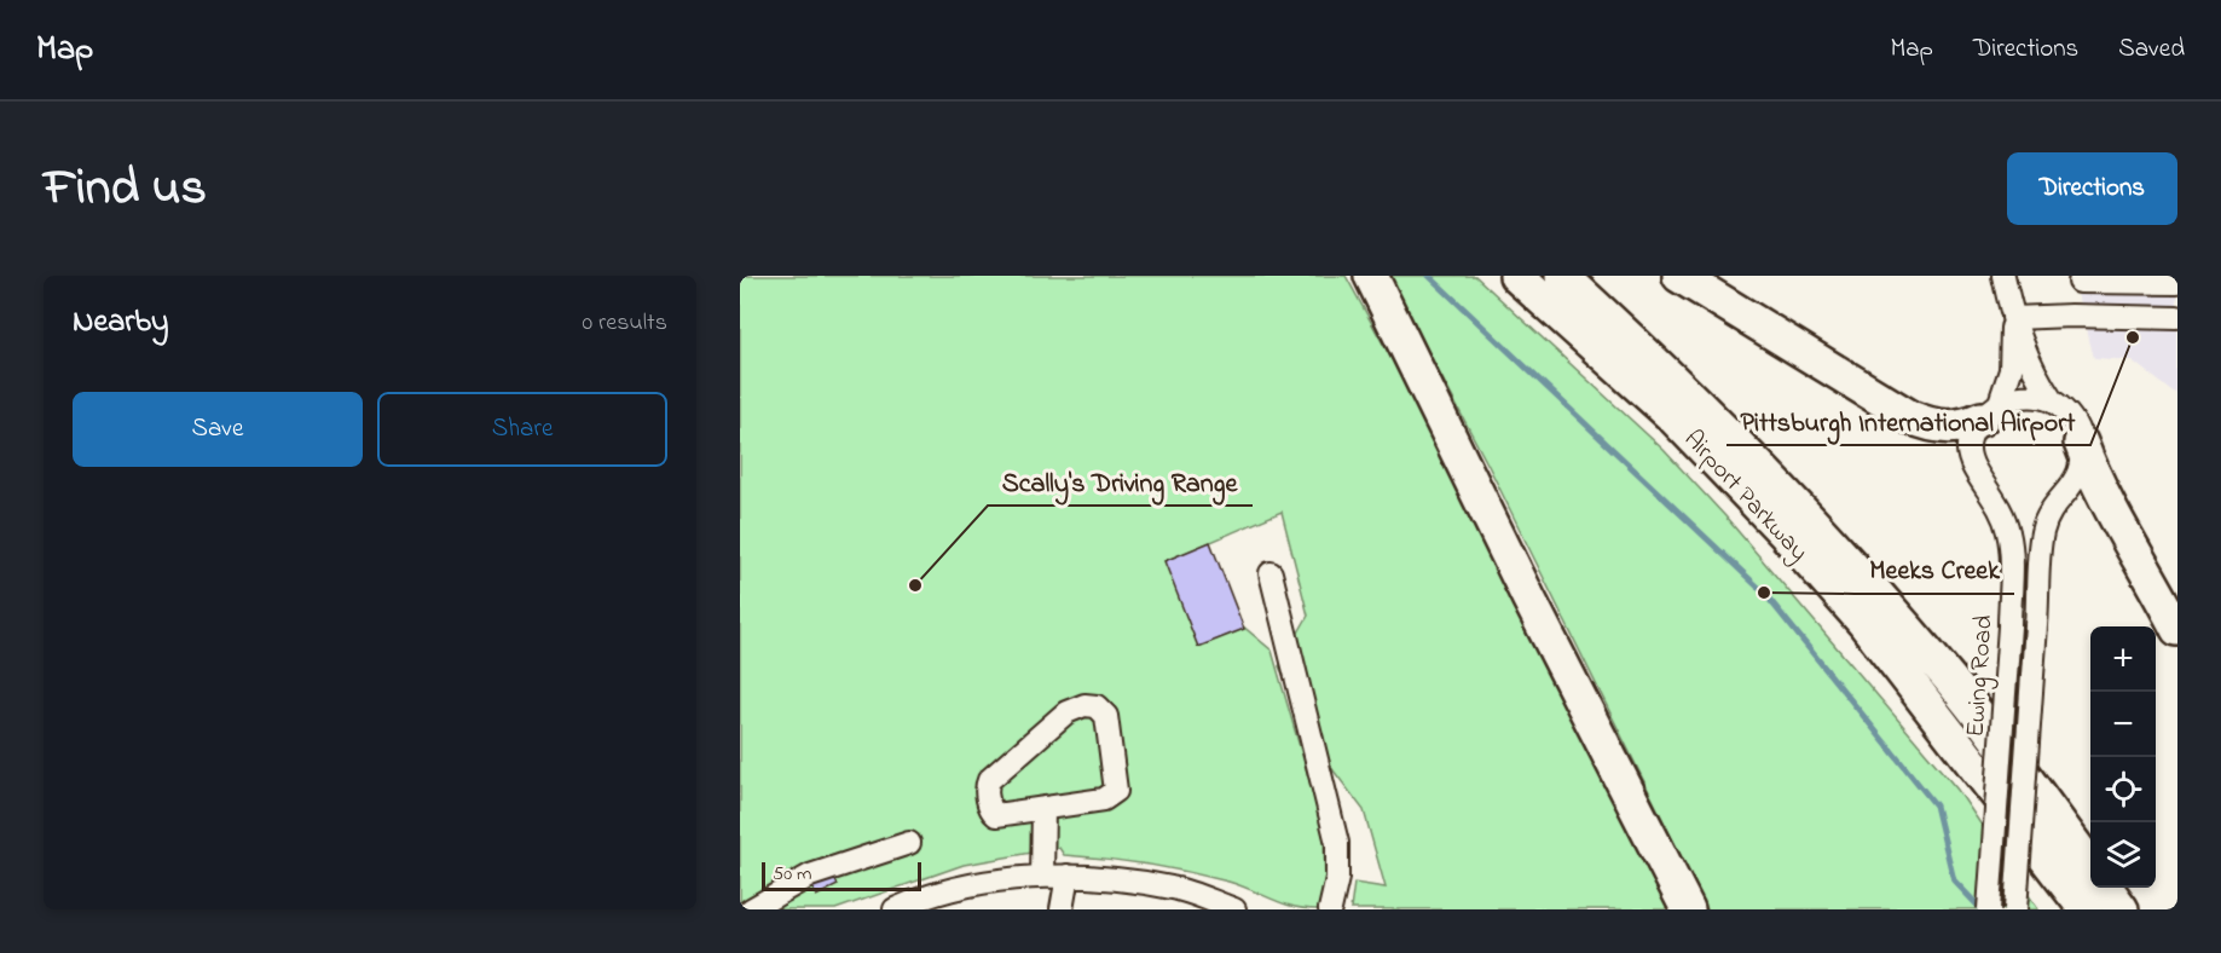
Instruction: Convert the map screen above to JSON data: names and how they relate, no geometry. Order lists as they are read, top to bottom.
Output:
{
  "streets": {
    "highway": ["Airport Parkway"],
    "street": ["Ewing Road"]
  },
  "places": ["Pittsburgh International Airport", "Scally's Driving Range", "Meeks Creek"],
  "scale_bar": "50 m",
  "page": {
    "header": "Map",
    "nav": ["Map", "Directions", "Saved"],
    "title": "Find us",
    "buttons": [
      "Directions",
      ["Save", "Share"]
    ],
    "heading": ["Nearby", "0 results"],
    "map_buttons": ["+", "−"],
    "scale": "50 m"
  }
}
